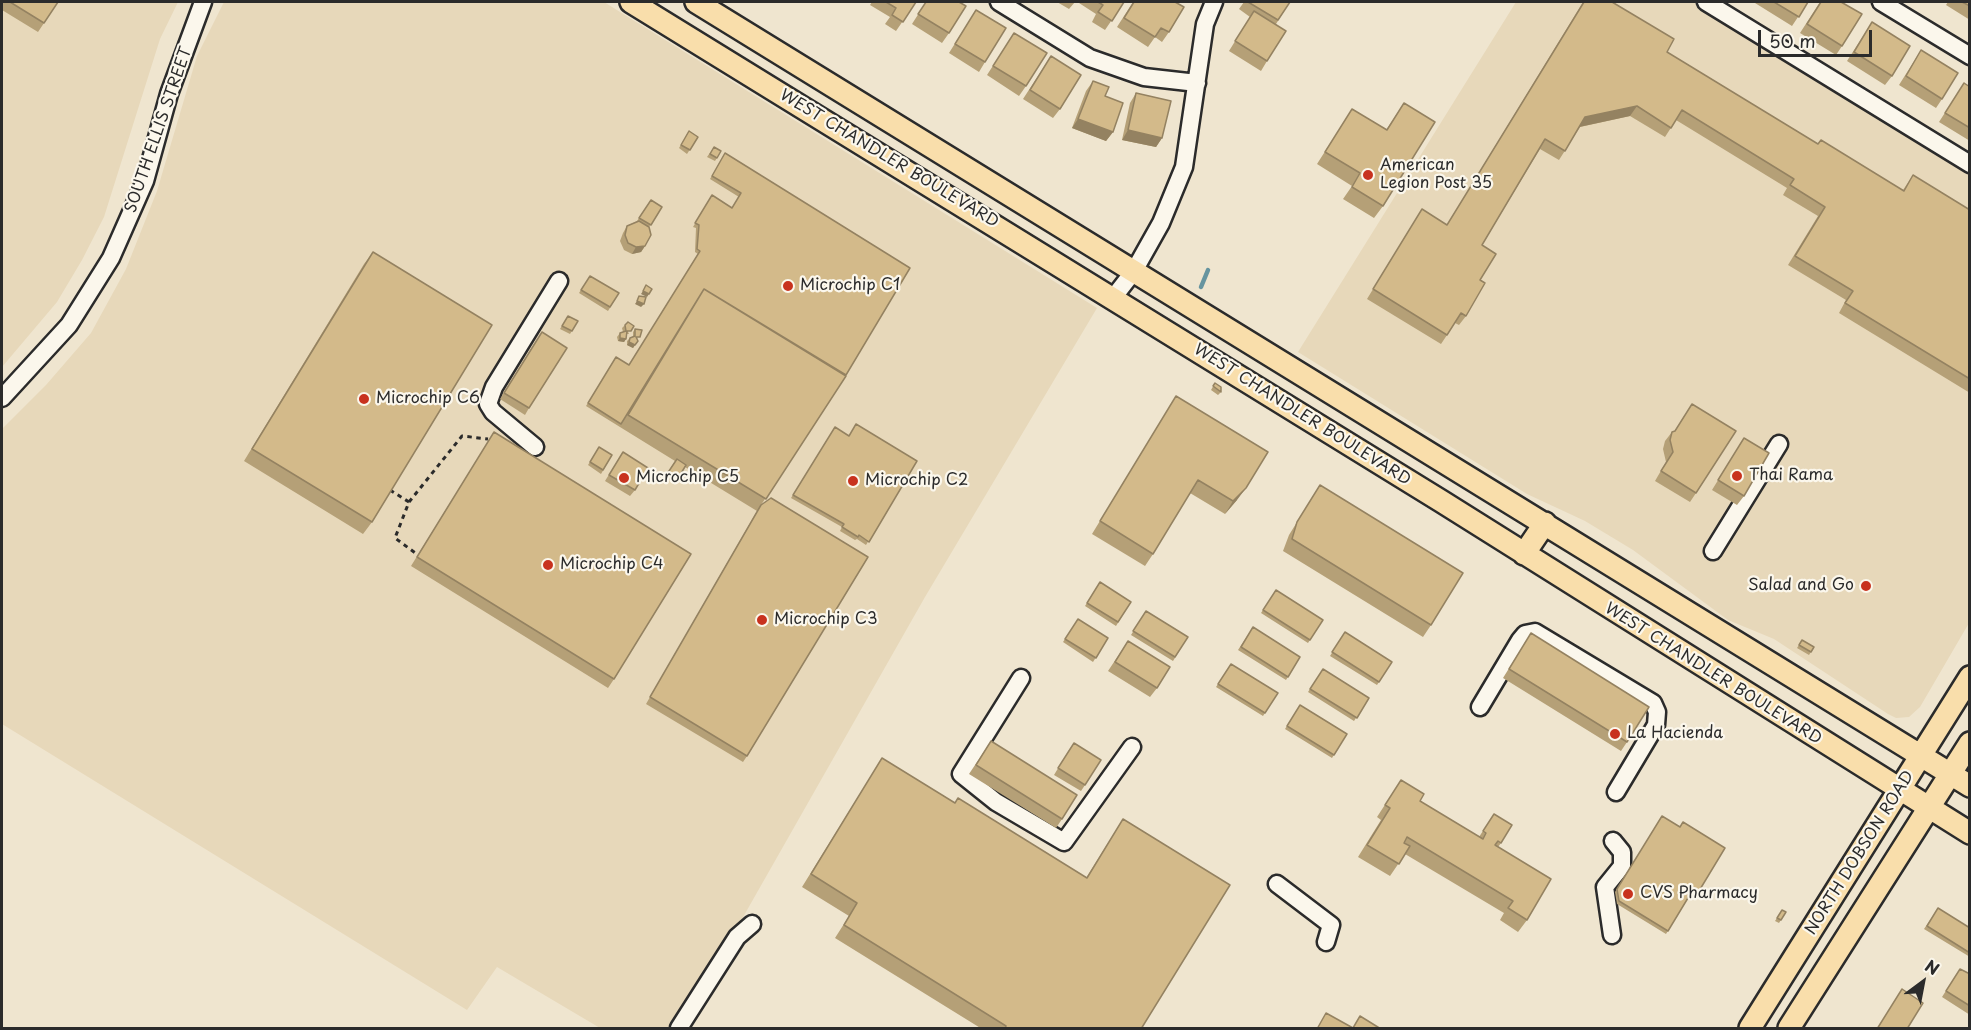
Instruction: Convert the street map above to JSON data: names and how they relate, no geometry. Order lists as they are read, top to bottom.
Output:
{
  "streets": {
    "main road": ["WEST CHANDLER BOULEVARD", "NORTH DOBSON ROAD"],
    "street": ["SOUTH ELLIS STREET"]
  },
  "crossings": [
    ["WEST CHANDLER BOULEVARD", "NORTH DOBSON ROAD"]
  ],
  "places": [
    "American Legion Post 35",
    "Microchip C1",
    "Microchip C6",
    "Thai Rama",
    "Microchip C5",
    "Microchip C2",
    "Microchip C4",
    "Salad and Go",
    "Microchip C3",
    "La Hacienda",
    "CVS Pharmacy"
  ],
  "scale_bar": "50 m",
  "north": "top right"
}
